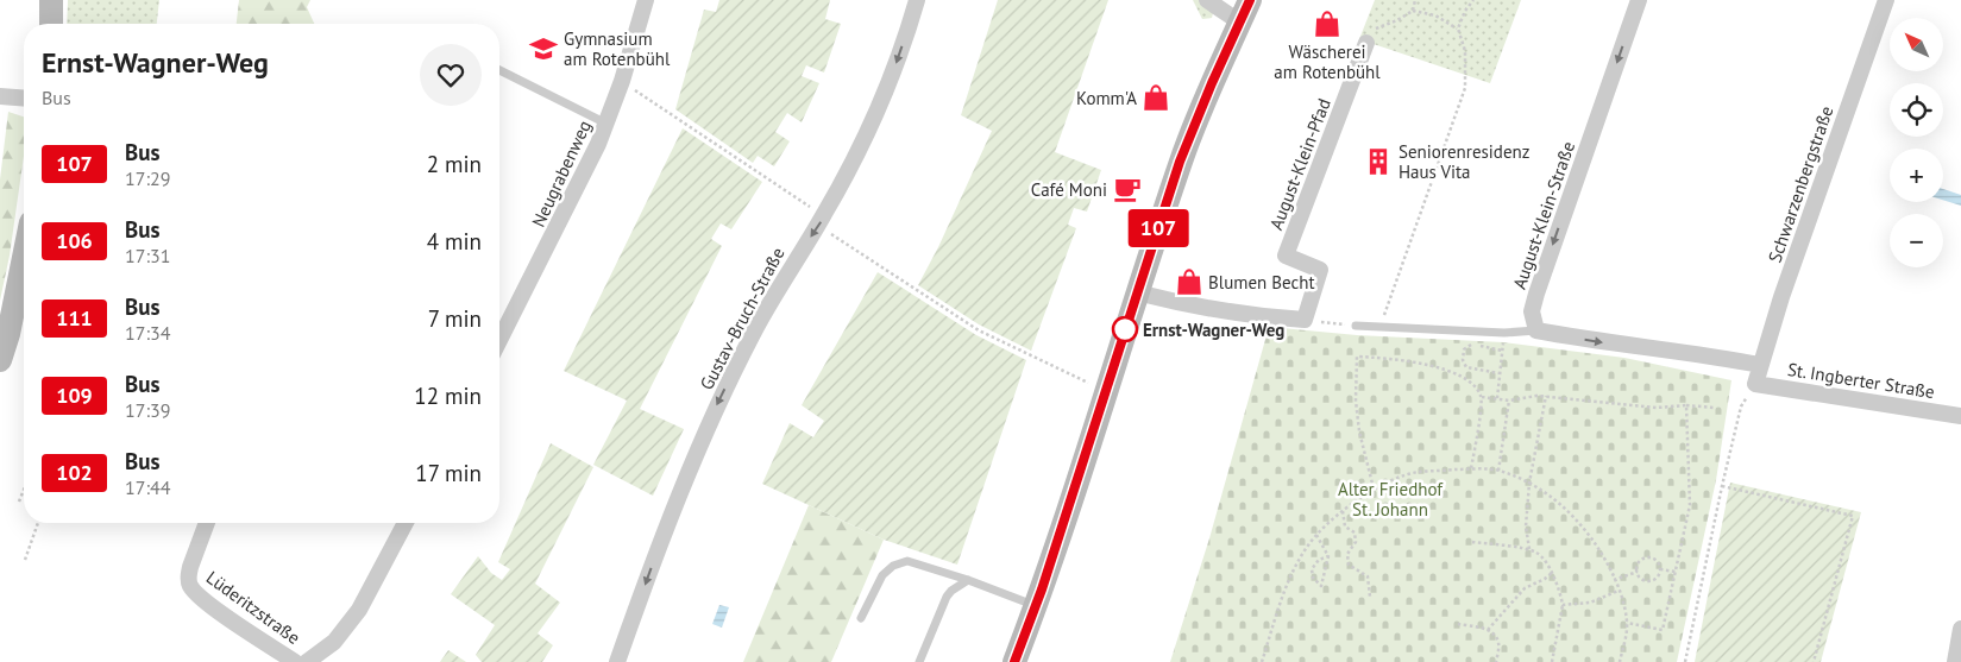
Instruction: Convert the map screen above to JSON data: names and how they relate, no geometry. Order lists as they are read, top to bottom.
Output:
{
  "streets": {
    "street": [
      "August-Klein-Pfad",
      "Neugrabenweg",
      "Schwarzenbergstraße",
      "August-Klein-Straße",
      "Gustav-Bruch-Straße",
      "St. Ingberter Straße",
      "Lüderitzstraße"
    ]
  },
  "crossings": [
    ["Schwarzenbergstraße", "St. Ingberter Straße"]
  ],
  "one_way": ["August-Klein-Straße", "Gustav-Bruch-Straße"],
  "parks": ["Alter Friedhof St. Johann"],
  "places": {
    "shop": ["Wäscherei am Rotenbühl", "Komm'A", "Blumen Becht"],
    "school or university": ["Gymnasium am Rotenbühl"],
    "building": ["Seniorenresidenz Haus Vita"],
    "cafe": ["Café Moni"],
    "other": ["Ernst-Wagner-Weg"]
  },
  "lines": ["bus line 107"],
  "north": "top left",
  "page": {
    "on_map": "107",
    "map_buttons": ["+", "−"],
    "heading": ["Ernst-Wagner-Weg", "Bus"],
    "list": [
      {
        "mark": "107",
        "name": "Bus",
        "note": "17:29",
        "value": "2 min"
      },
      {
        "mark": "106",
        "name": "Bus",
        "note": "17:31",
        "value": "4 min"
      },
      {
        "mark": "111",
        "name": "Bus",
        "note": "17:34",
        "value": "7 min"
      },
      {
        "mark": "109",
        "name": "Bus",
        "note": "17:39",
        "value": "12 min"
      },
      {
        "mark": "102",
        "name": "Bus",
        "note": "17:44",
        "value": "17 min"
      }
    ]
  }
}
